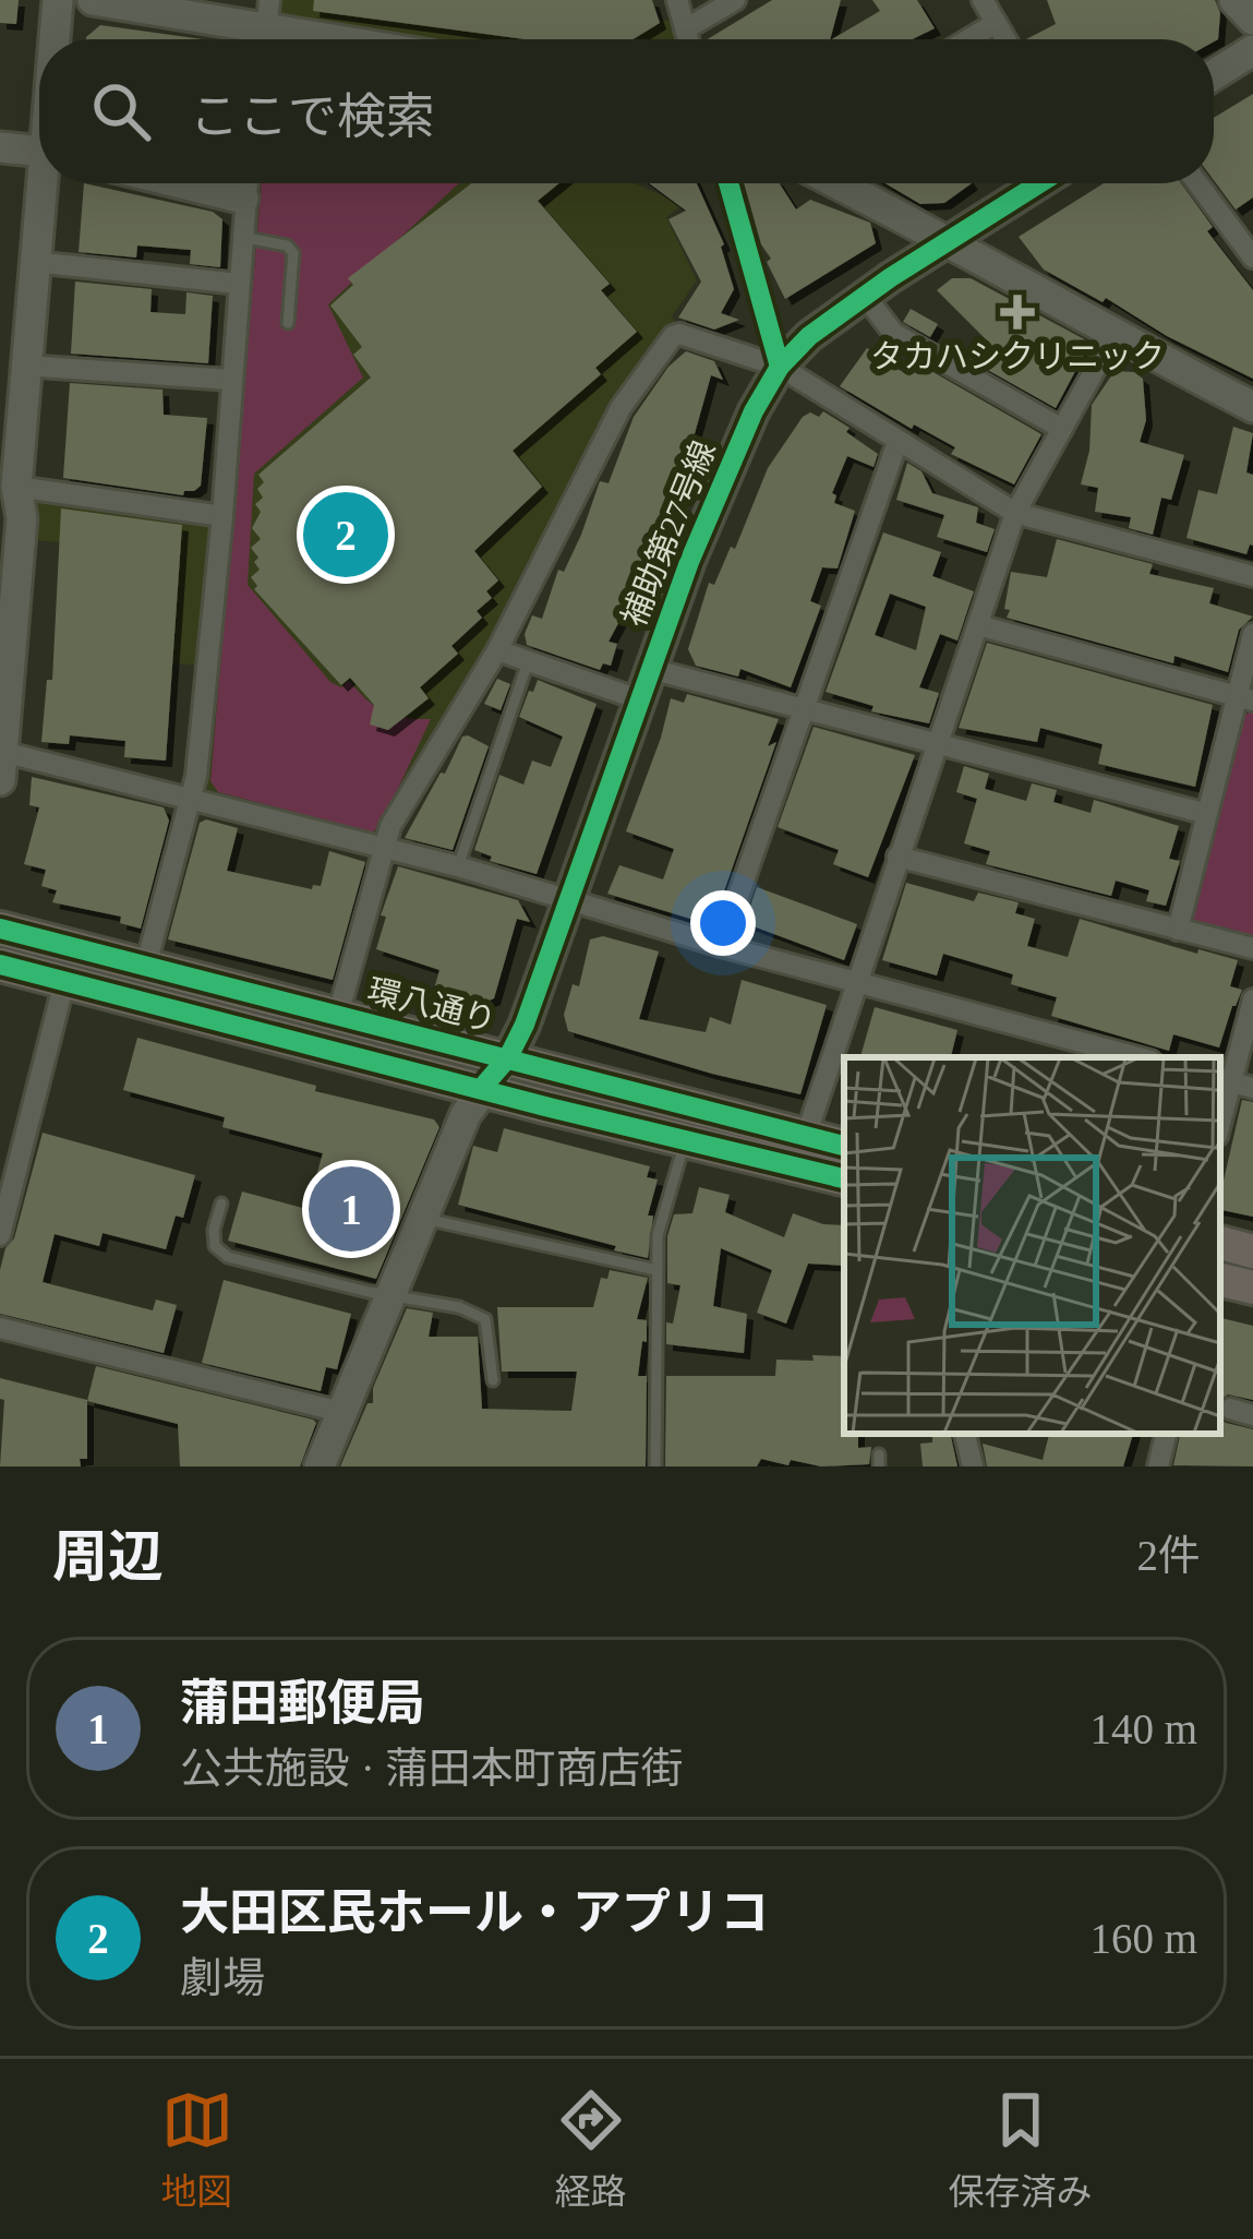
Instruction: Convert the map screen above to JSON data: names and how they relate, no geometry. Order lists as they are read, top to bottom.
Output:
{
  "streets": {
    "main road": ["環八通り"],
    "street": ["補助第27号線"]
  },
  "crossings": [
    ["補助第27号線", "環八通り"]
  ],
  "places": {
    "health": ["タカハシクリニック"]
  },
  "page": {
    "search": "ここで検索",
    "pins": ["2", "1"],
    "heading": ["周辺", "2件"],
    "list": [
      {
        "mark": "1",
        "name": "蒲田郵便局",
        "note": "公共施設 · 蒲田本町商店街",
        "value": "140 m"
      },
      {
        "mark": "2",
        "name": "大田区民ホール・アプリコ",
        "note": "劇場",
        "value": "160 m"
      }
    ],
    "nav": ["地図", "経路", "保存済み"]
  }
}
